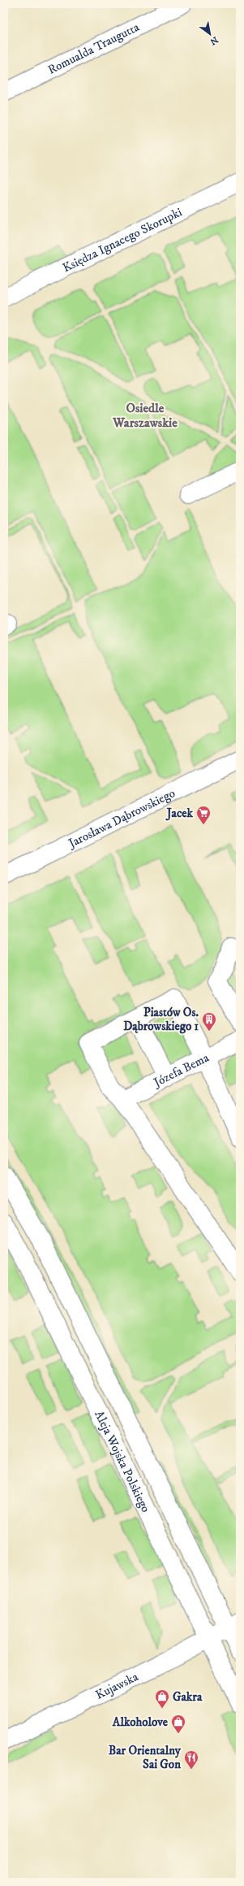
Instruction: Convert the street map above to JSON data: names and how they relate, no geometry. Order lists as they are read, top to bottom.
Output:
{
  "streets": {
    "street": [
      "Romualda Traugutta",
      "Księdza Ignacego Skorupki",
      "Jarosława Dąbrowskiego",
      "Józefa Bema",
      "Aleja Wojska Polskiego",
      "Kujawska"
    ]
  },
  "crossings": [
    ["Aleja Wojska Polskiego", "Kujawska"]
  ],
  "districts": ["Osiedle Warszawskie"],
  "places": {
    "supermarket": ["Jacek"],
    "building": ["Piastów Os. Dąbrowskiego 1"],
    "shop": ["Gakra", "Alkoholove"],
    "restaurant": ["Bar Orientalny Sai Gon"]
  },
  "north": "bottom right"
}
